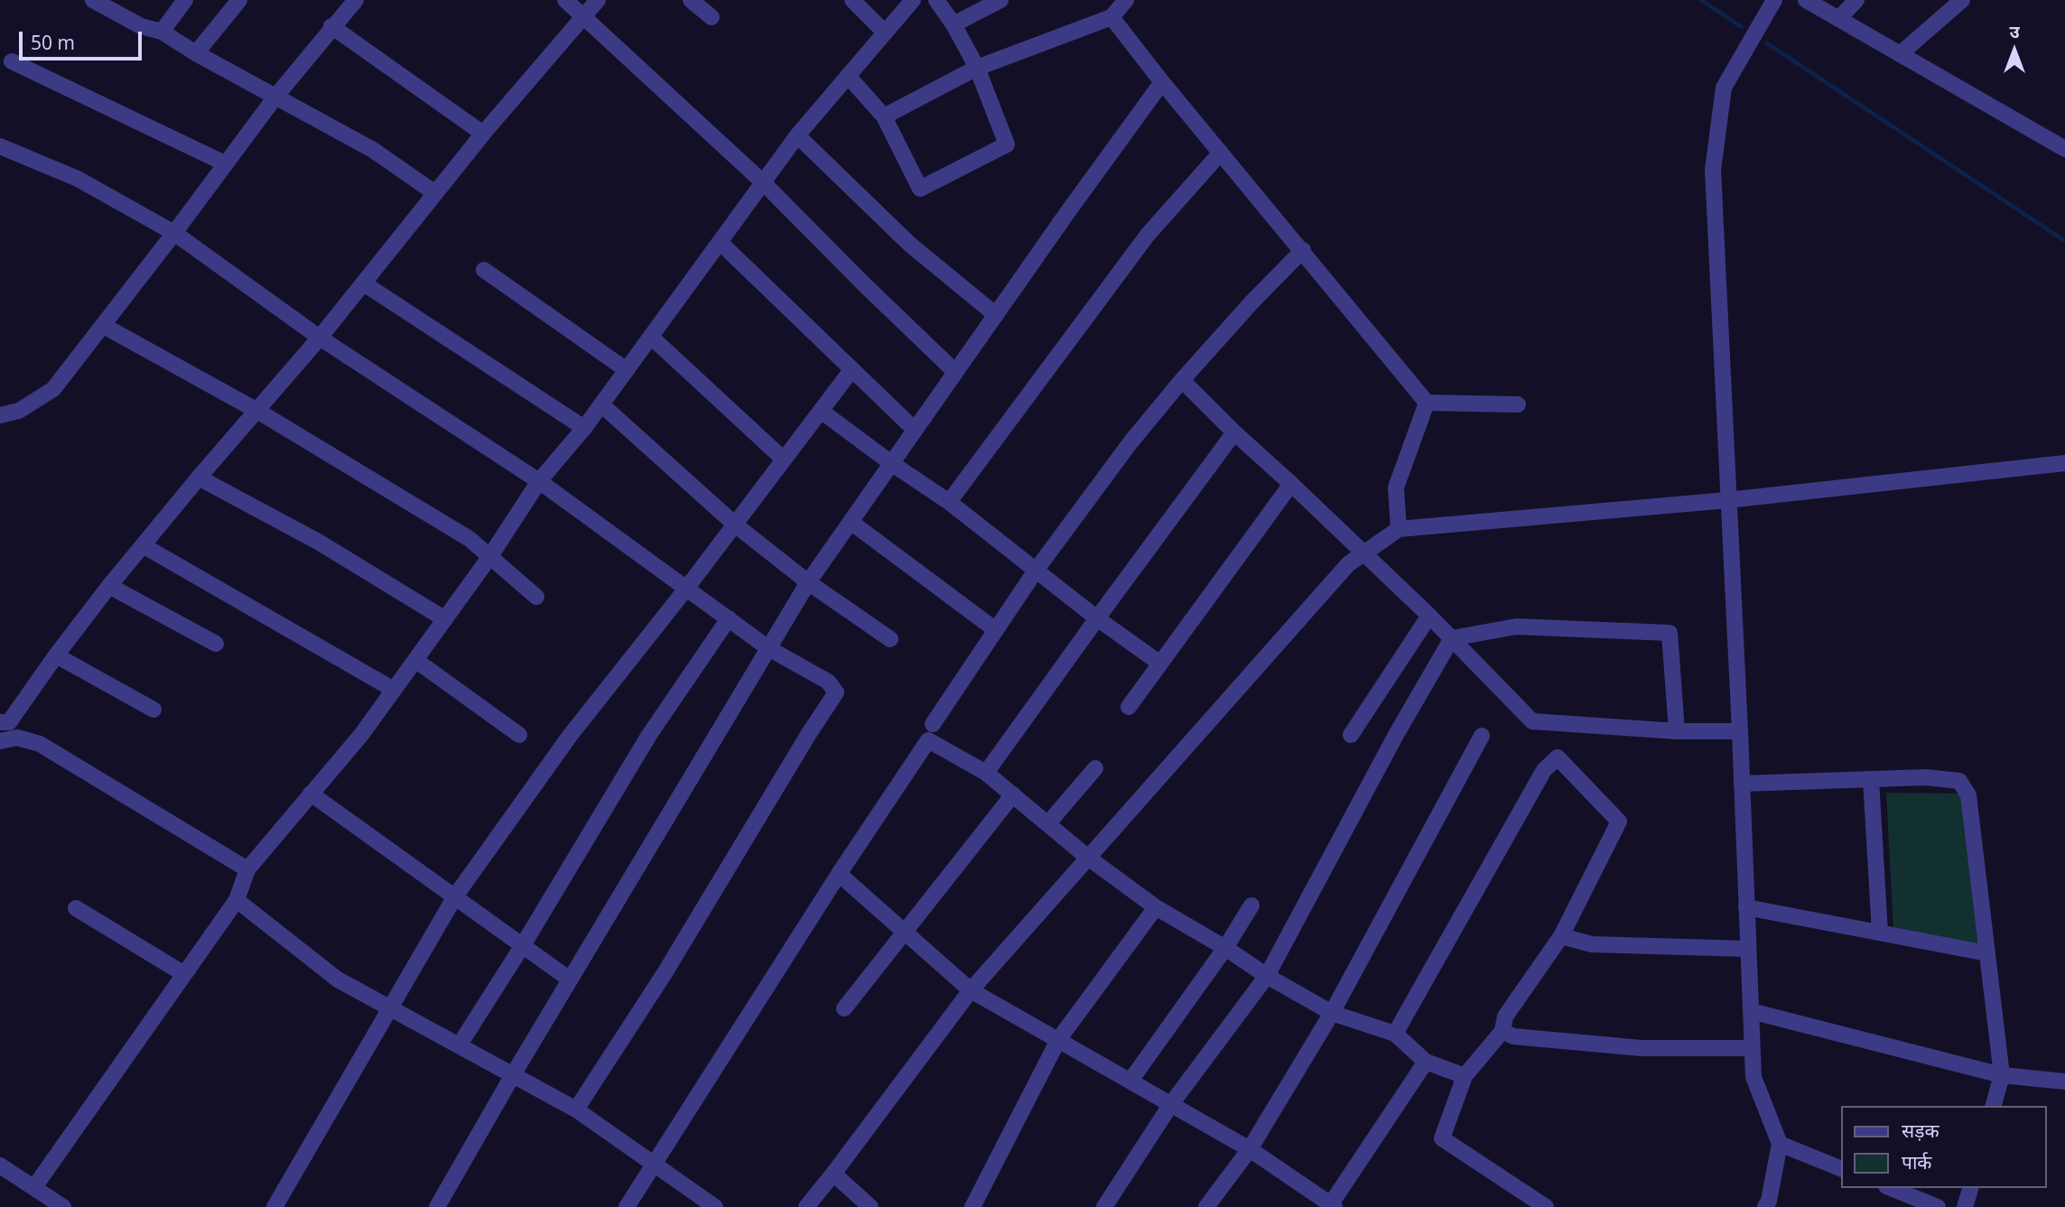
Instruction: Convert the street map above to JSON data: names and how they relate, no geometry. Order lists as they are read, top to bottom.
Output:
{
  "legend": ["सड़क", "पार्क"],
  "scale_bar": "50 m",
  "north": "top"
}
